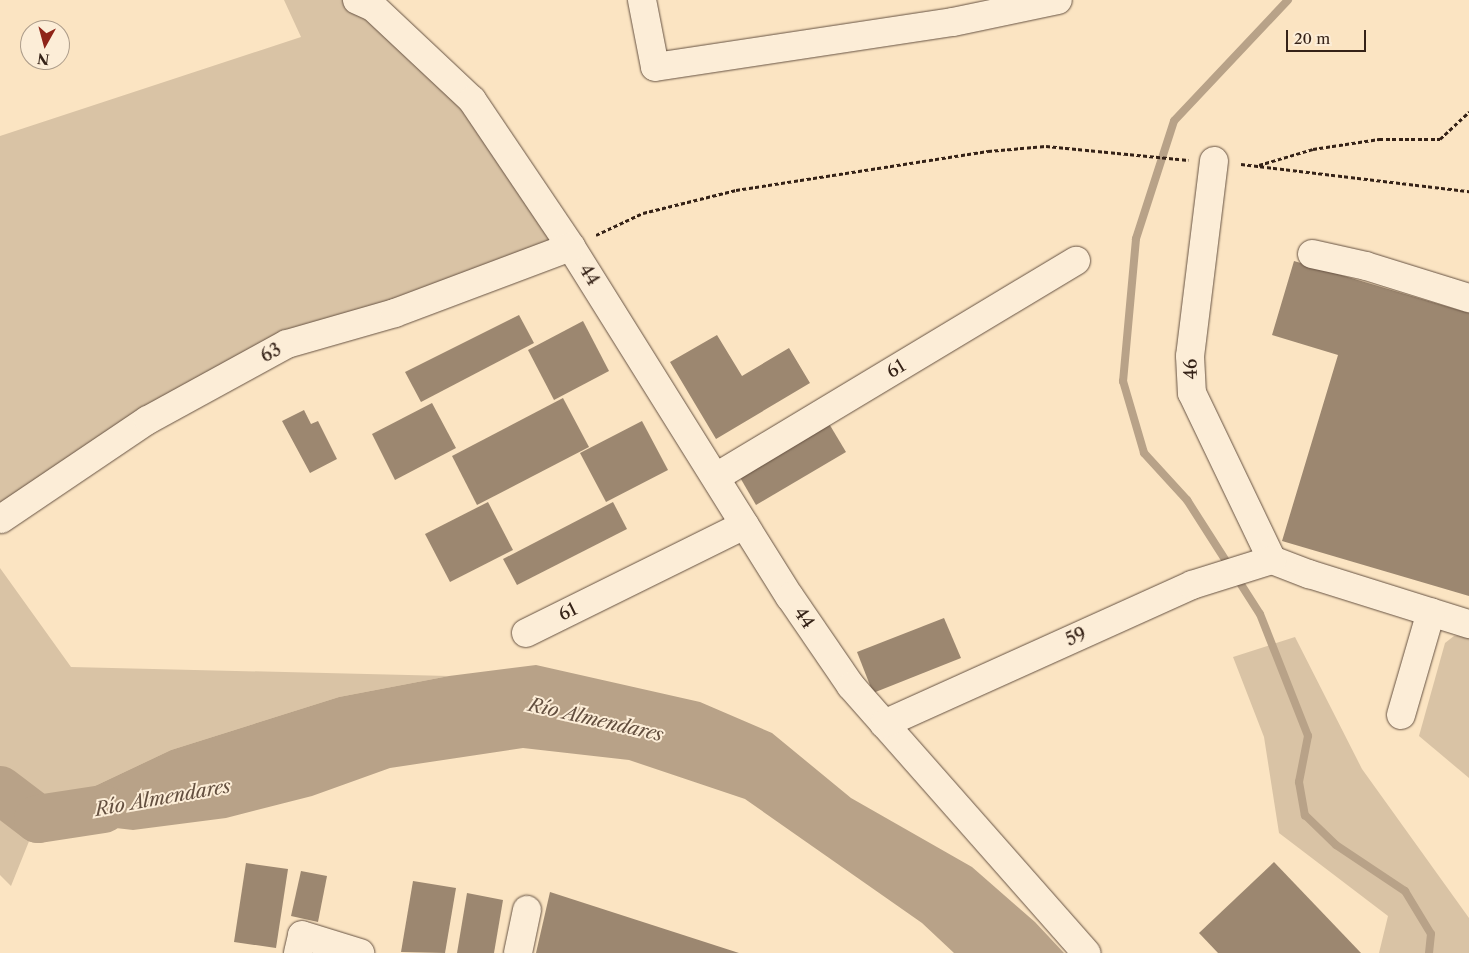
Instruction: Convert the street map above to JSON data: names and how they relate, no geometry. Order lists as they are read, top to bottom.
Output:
{
  "streets": {
    "street": [
      "44",
      "63",
      "61",
      "46",
      "59"
    ]
  },
  "crossings": [
    ["44", "63"],
    ["44", "61"],
    ["44", "59"],
    ["46", "59"]
  ],
  "water": ["Río Almendares"],
  "scale_bar": "20 m",
  "north": "bottom"
}
